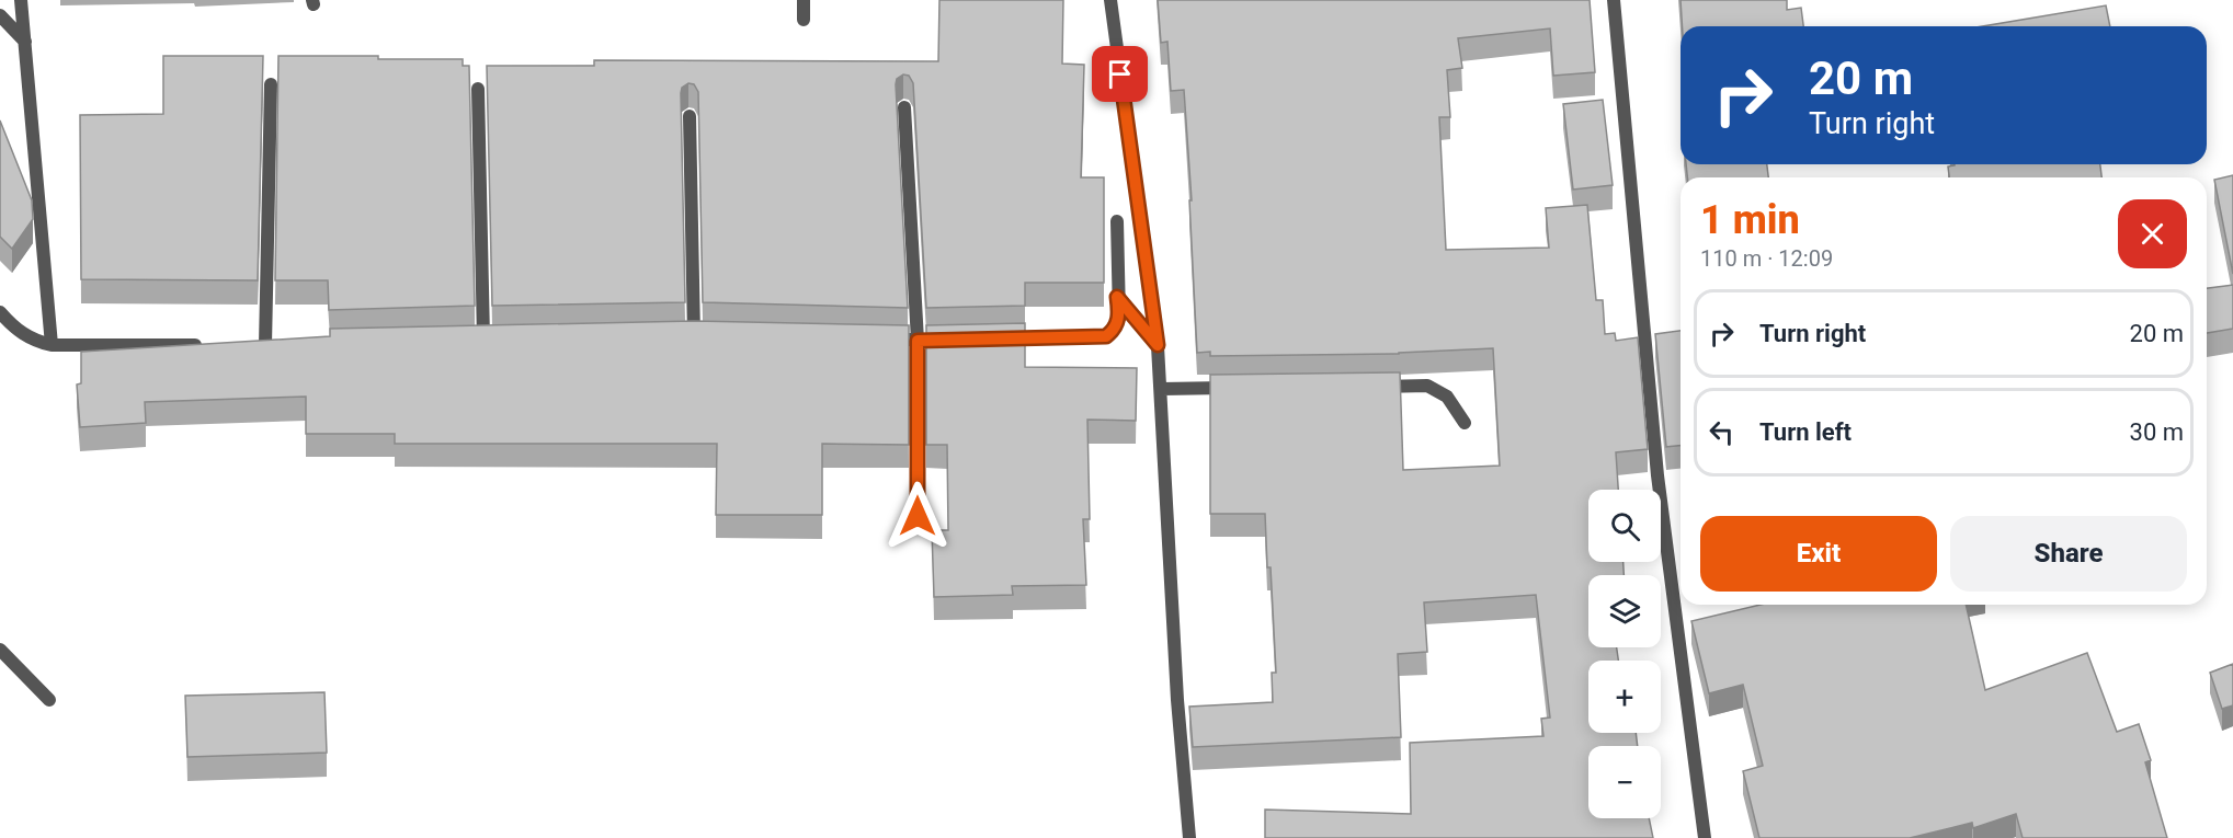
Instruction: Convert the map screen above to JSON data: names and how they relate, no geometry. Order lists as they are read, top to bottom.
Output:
{
  "page": {
    "turn": ["20 m", "Turn right"],
    "heading": ["1 min", "110 m · 12:09"],
    "list": [
      {
        "name": "Turn right",
        "value": "20 m"
      },
      {
        "name": "Turn left",
        "value": "30 m"
      }
    ],
    "map_buttons": ["+", "−"],
    "buttons": ["Exit", "Share"]
  }
}
